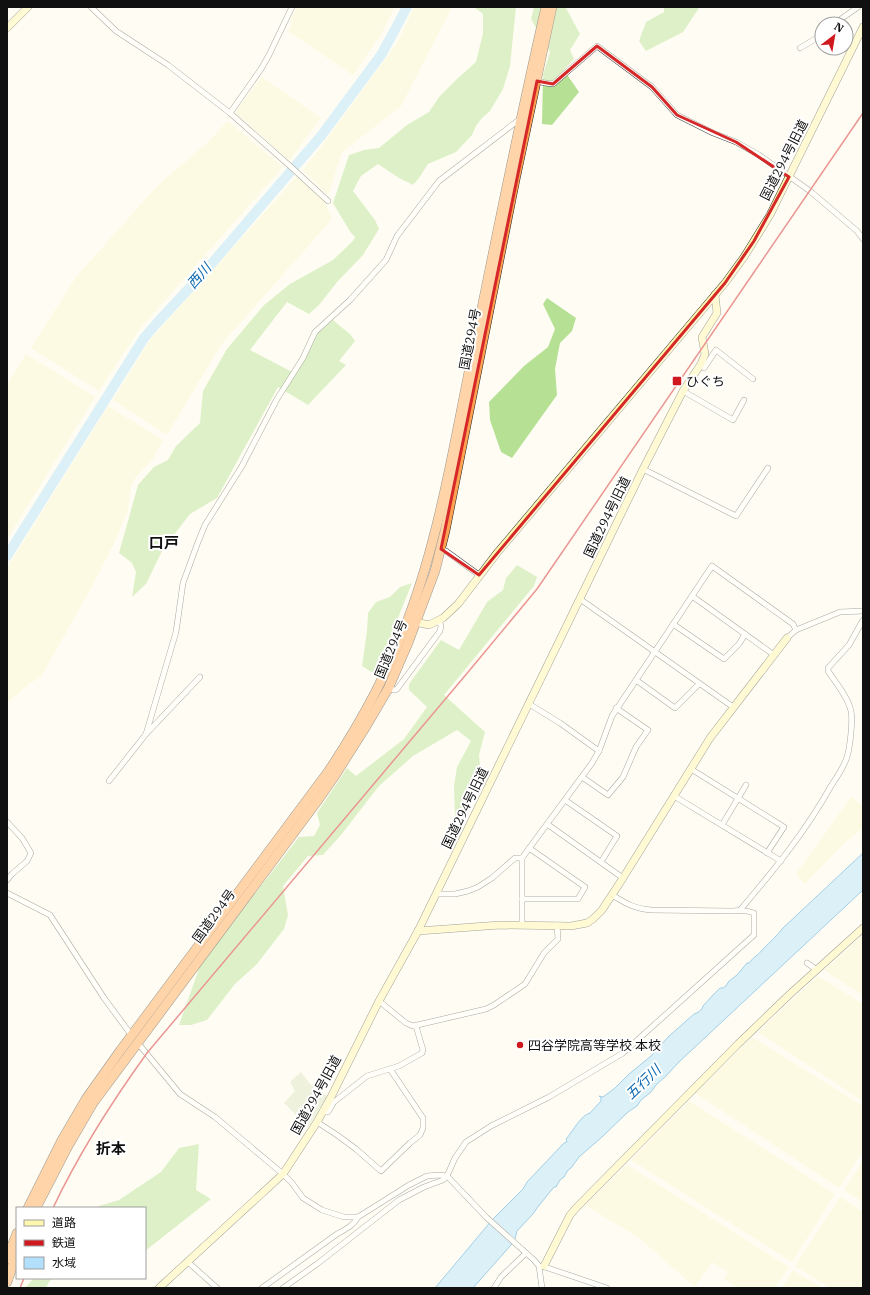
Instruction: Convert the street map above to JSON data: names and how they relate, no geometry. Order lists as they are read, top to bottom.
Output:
{
  "streets": {
    "highway": ["国道294号"],
    "street": ["国道294号旧道"]
  },
  "crossings": [
    ["国道294号旧道", "国道294号"]
  ],
  "districts": ["口戸", "折本"],
  "water": ["西川", "五行川"],
  "places": {
    "transit": ["ひぐち"],
    "other": ["四谷学院高等学校 本校"]
  },
  "legend": ["道路", "鉄道", "水域"],
  "north": "top right"
}
